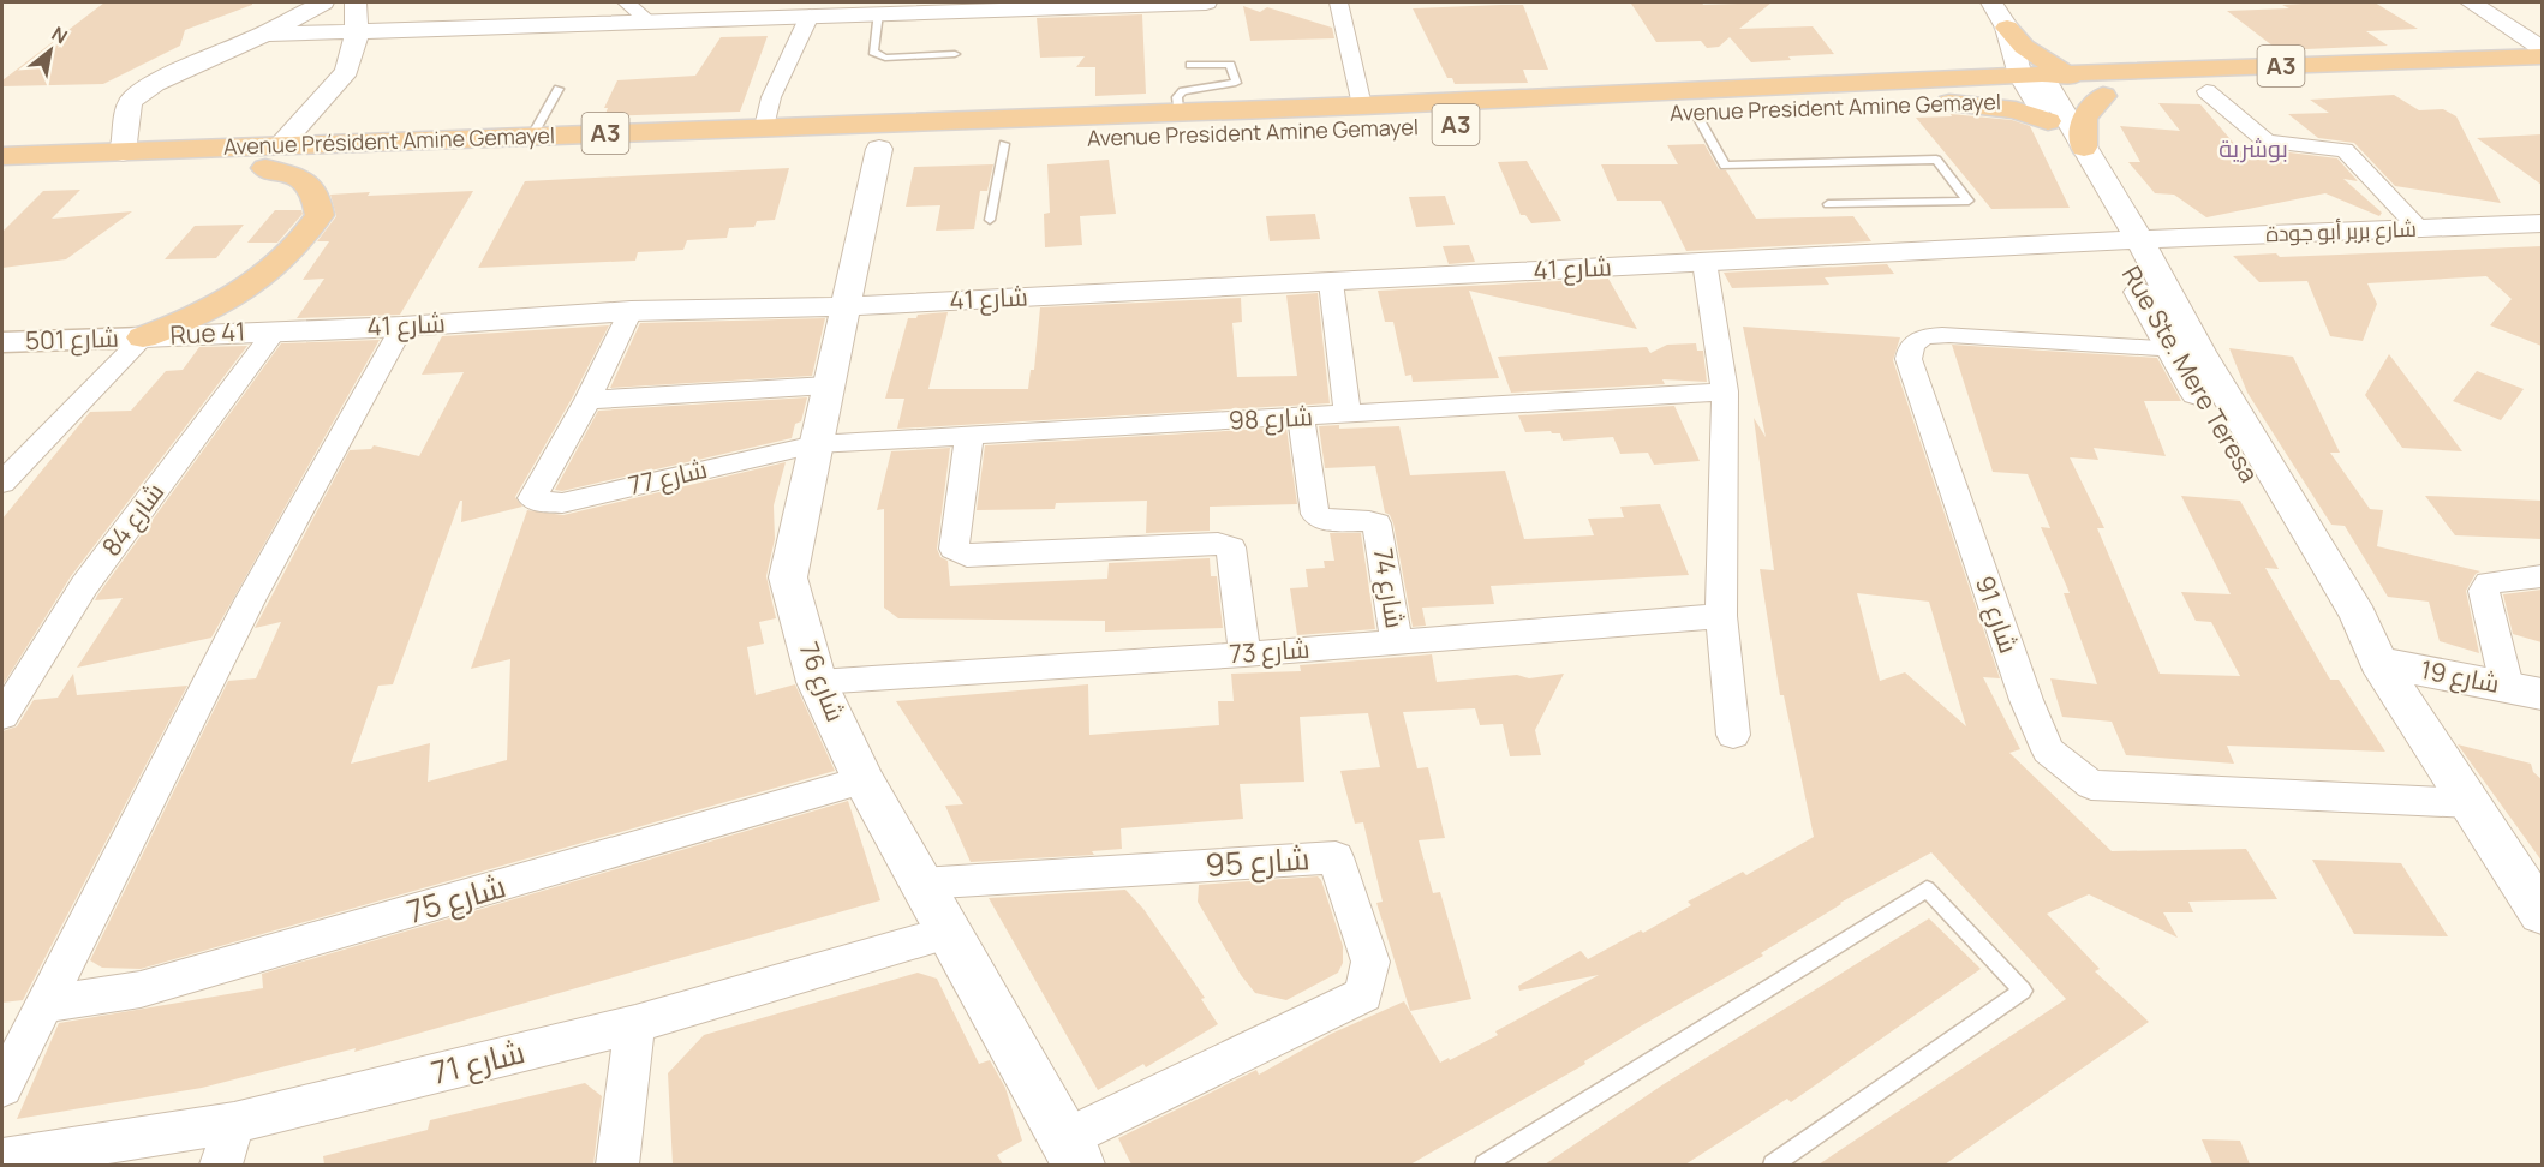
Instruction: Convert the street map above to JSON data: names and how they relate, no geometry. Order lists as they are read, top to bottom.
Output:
{
  "streets": {
    "highway": ["A3", "Avenue President Amine Gemayel", "Avenue Président Amine Gemayel"],
    "main road": ["شارع 501"],
    "street": [
      "شارع بربر أبو جودة",
      "شارع 41",
      "Rue 41",
      "Rue Ste. Mere Teresa",
      "شارع 98",
      "شارع 77",
      "شارع 84",
      "شارع 74",
      "شارع 91",
      "شارع 73",
      "شارع 19",
      "شارع 76",
      "شارع 95",
      "شارع 75",
      "شارع 71"
    ]
  },
  "crossings": [
    ["Avenue President Amine Gemayel", "Avenue Président Amine Gemayel"],
    ["Avenue President Amine Gemayel", "Rue Ste. Mere Teresa"],
    ["Avenue President Amine Gemayel", "شارع 76"],
    ["شارع بربر أبو جودة", "شارع 41"],
    ["شارع بربر أبو جودة", "Rue Ste. Mere Teresa"],
    ["شارع 41", "Rue 41"],
    ["شارع 41", "شارع 84"],
    ["شارع 41", "شارع 76"],
    ["Rue 41", "شارع 501"],
    ["Rue 41", "شارع 84"],
    ["Rue Ste. Mere Teresa", "شارع 91"],
    ["Rue Ste. Mere Teresa", "شارع 19"],
    ["شارع 98", "شارع 77"],
    ["شارع 98", "شارع 74"],
    ["شارع 98", "شارع 76"],
    ["شارع 77", "شارع 76"],
    ["شارع 74", "شارع 73"],
    ["شارع 73", "شارع 76"],
    ["شارع 76", "شارع 95"],
    ["شارع 76", "شارع 75"],
    ["شارع 76", "شارع 71"]
  ],
  "districts": ["بوشرية"],
  "north": "top right"
}
